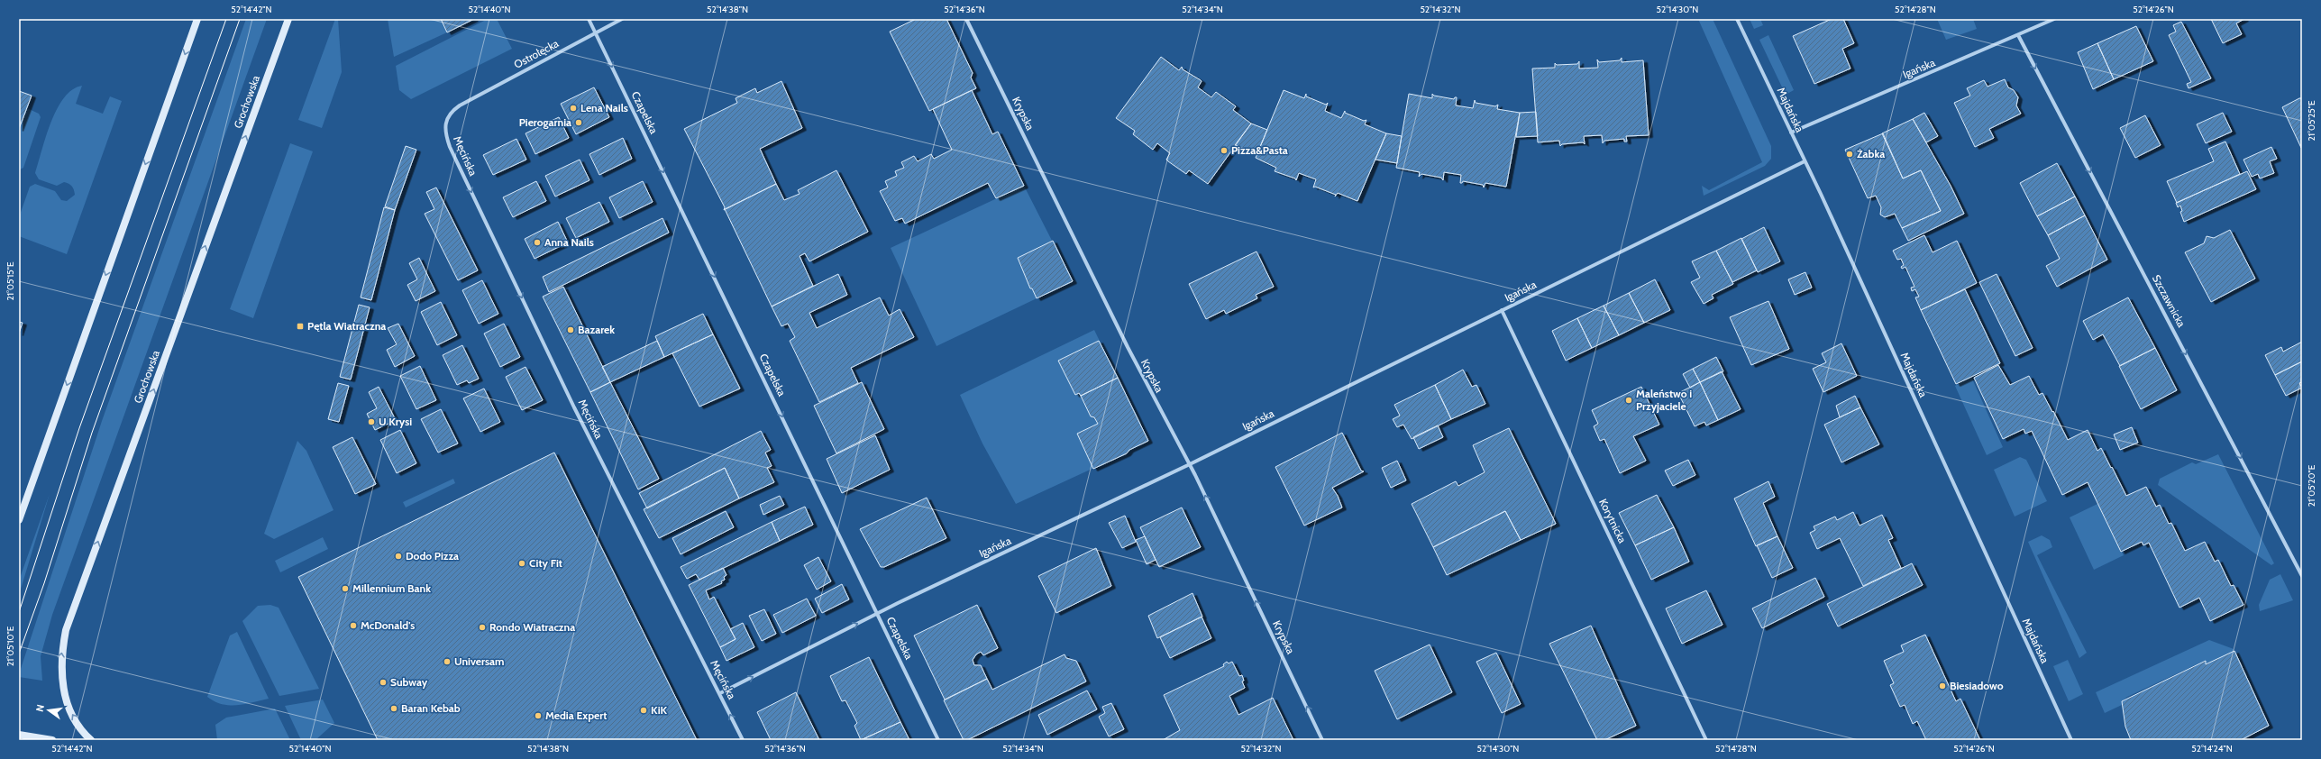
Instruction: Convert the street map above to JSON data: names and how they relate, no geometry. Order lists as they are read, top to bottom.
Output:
{
  "streets": {
    "main road": ["Grochowska"],
    "street": [
      "Ostrołęcka",
      "Igańska",
      "Majdańska",
      "Czapelska",
      "Krypska",
      "Męcińska",
      "Szczawnicka",
      "Korytnicka"
    ]
  },
  "crossings": [
    ["Ostrołęcka", "Czapelska"],
    ["Ostrołęcka", "Męcińska"],
    ["Igańska", "Majdańska"],
    ["Igańska", "Czapelska"],
    ["Igańska", "Krypska"],
    ["Igańska", "Męcińska"],
    ["Igańska", "Szczawnicka"],
    ["Igańska", "Korytnicka"]
  ],
  "one_way": [
    "Grochowska",
    "Czapelska",
    "Krypska",
    "Męcińska",
    "Szczawnicka"
  ],
  "places": {
    "other": [
      "Lena Nails",
      "Pierogarnia",
      "Pizza&Pasta",
      "Żabka",
      "Anna Nails",
      "Bazarek",
      "Maleństwo i Przyjaciele",
      "U Krysi",
      "Dodo Pizza",
      "City Fit",
      "Millennium Bank",
      "McDonald's",
      "Rondo Wiatraczna",
      "Universam",
      "Subway",
      "Biesiadowo",
      "Baran Kebab",
      "KiK",
      "Media Expert"
    ],
    "transit": ["Pętla Wiatraczna"]
  },
  "north": "left",
  "coordinates": [
    "52°14'42\"N",
    "52°14'40\"N",
    "52°14'38\"N",
    "52°14'36\"N",
    "52°14'34\"N",
    "52°14'32\"N",
    "52°14'30\"N",
    "52°14'28\"N",
    "52°14'26\"N",
    "21°05'25\"E",
    "21°05'15\"E",
    "21°05'20\"E",
    "21°05'10\"E",
    "52°14'24\"N"
  ]
}
